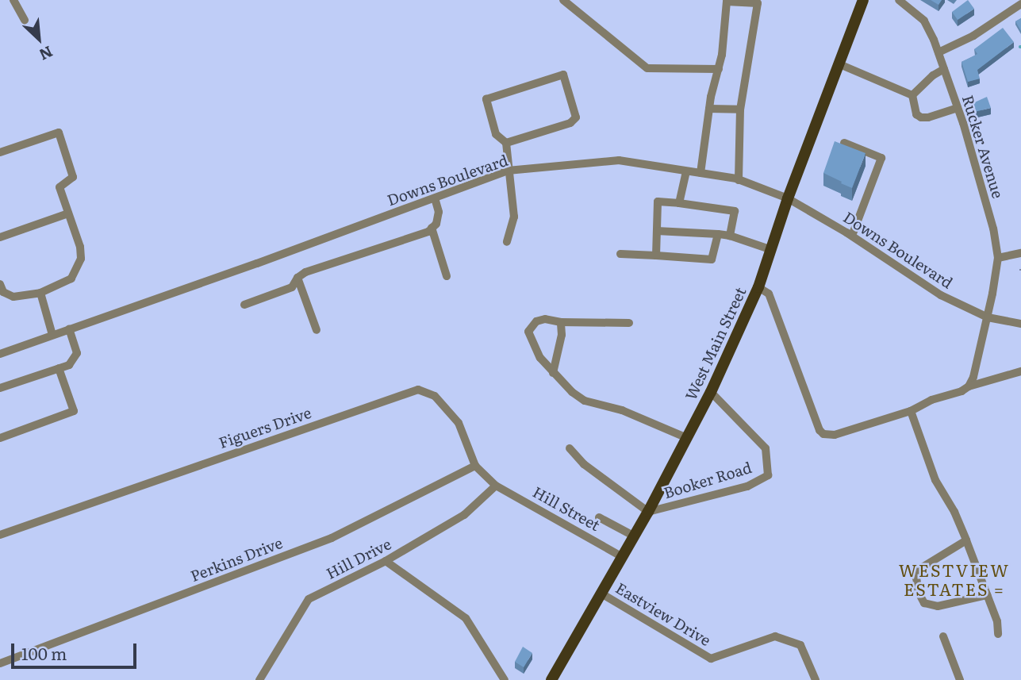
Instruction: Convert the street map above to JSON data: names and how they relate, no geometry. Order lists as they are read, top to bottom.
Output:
{
  "streets": {
    "main road": ["West Main Street"],
    "street": [
      "Rucker Avenue",
      "Downs Boulevard",
      "Figuers Drive",
      "Booker Road",
      "Hill Street",
      "Hill Drive",
      "Perkins Drive",
      "Eastview Drive"
    ]
  },
  "crossings": [
    ["Rucker Avenue", "Downs Boulevard"],
    ["Downs Boulevard", "West Main Street"],
    ["West Main Street", "Booker Road"],
    ["West Main Street", "Hill Street"],
    ["West Main Street", "Eastview Drive"],
    ["Figuers Drive", "Hill Street"],
    ["Figuers Drive", "Hill Drive"],
    ["Figuers Drive", "Perkins Drive"],
    ["Hill Street", "Hill Drive"]
  ],
  "districts": ["WESTVIEW ESTATES ="],
  "scale_bar": "100 m",
  "north": "bottom right"
}
